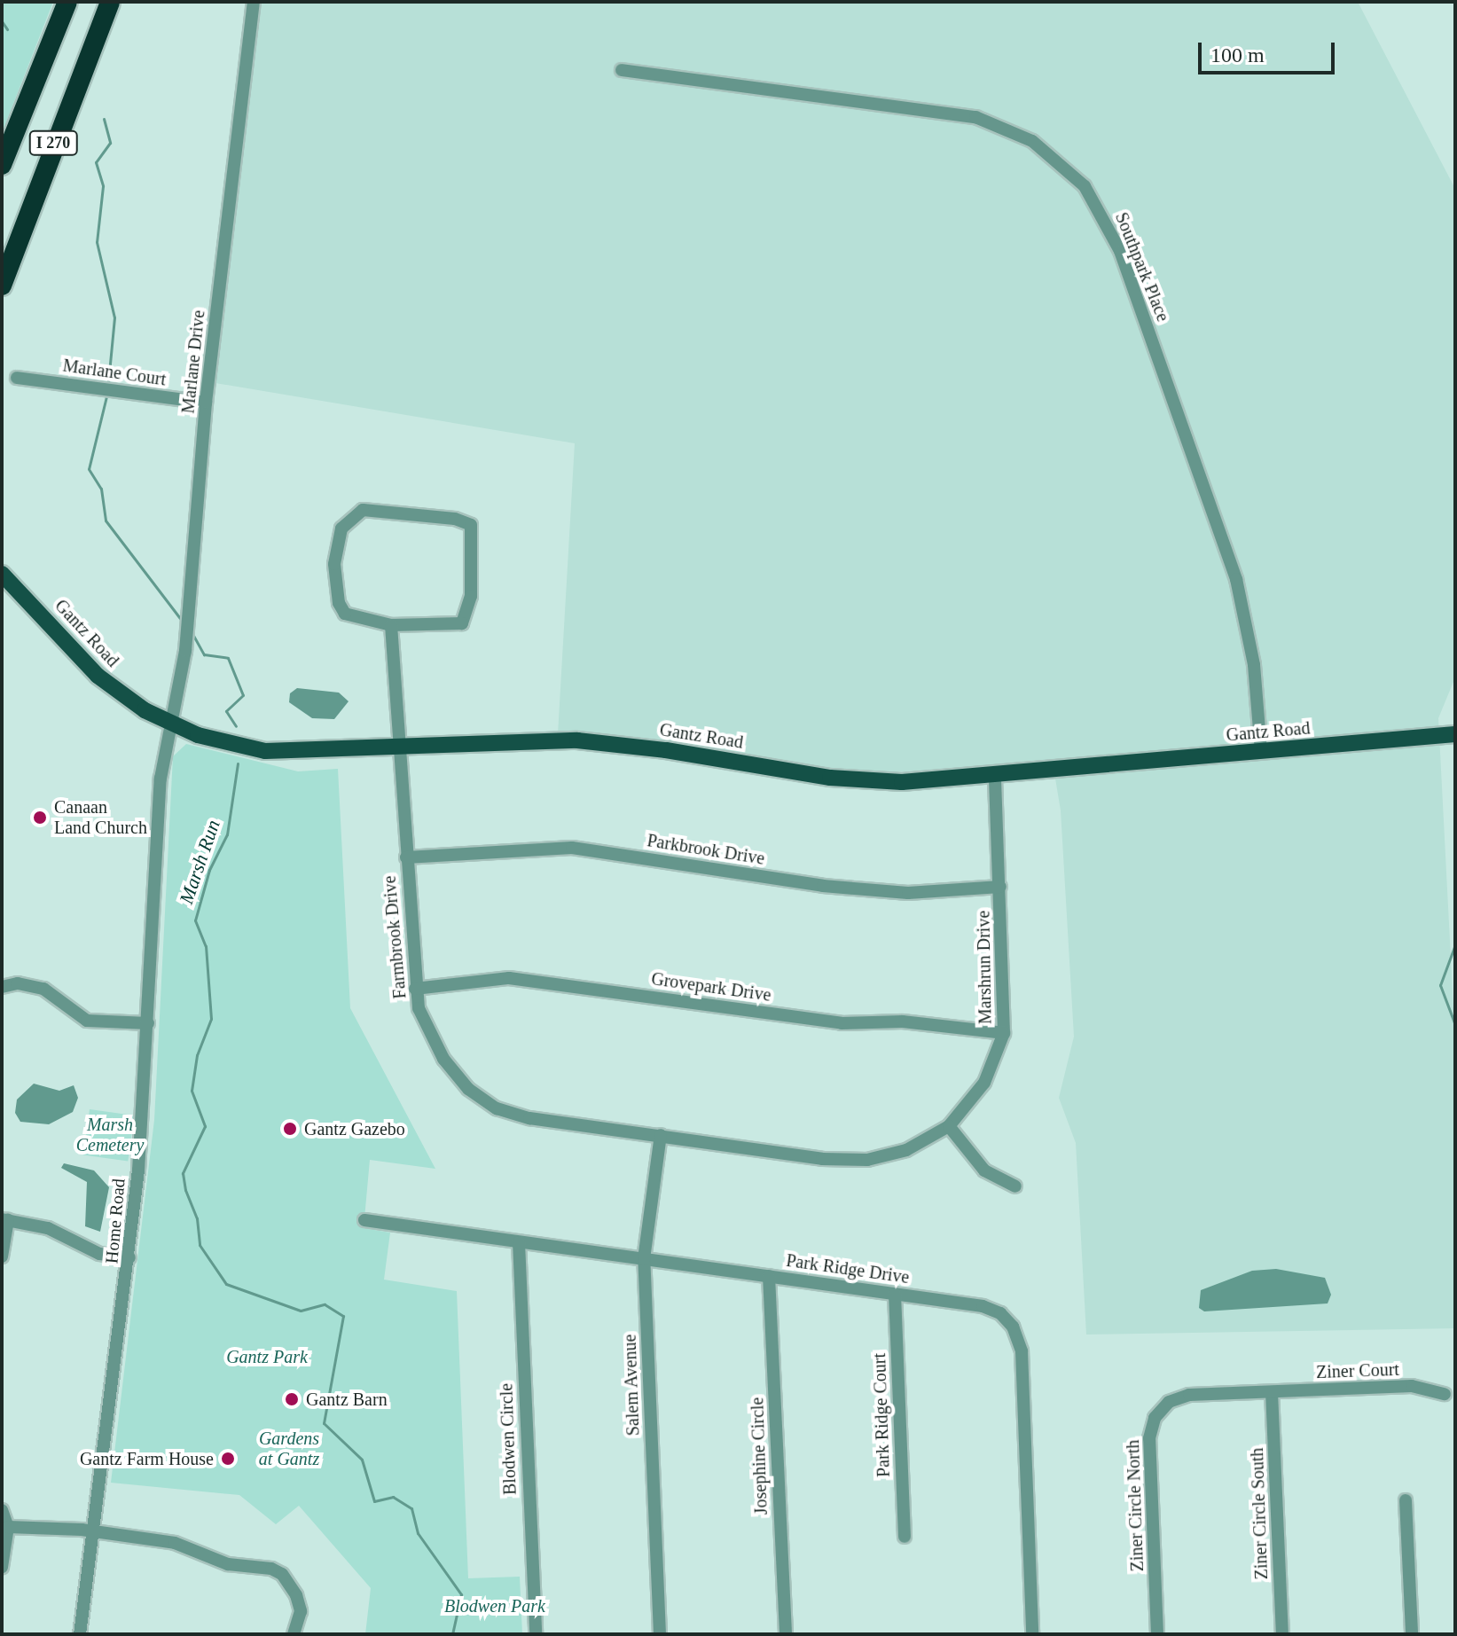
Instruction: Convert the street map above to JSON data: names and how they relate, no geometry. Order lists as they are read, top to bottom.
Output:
{
  "streets": {
    "highway": ["I 270"],
    "main road": ["Gantz Road"],
    "street": [
      "Southpark Place",
      "Marlane Drive",
      "Marlane Court",
      "Parkbrook Drive",
      "Farmbrook Drive",
      "Marshrun Drive",
      "Grovepark Drive",
      "Home Road",
      "Park Ridge Drive",
      "Ziner Court",
      "Salem Avenue",
      "Park Ridge Court",
      "Blodwen Circle",
      "Josephine Circle",
      "Ziner Circle North",
      "Ziner Circle South"
    ]
  },
  "crossings": [
    ["Southpark Place", "Gantz Road"],
    ["Marlane Drive", "Marlane Court"],
    ["Marlane Drive", "Gantz Road"],
    ["Marlane Drive", "Home Road"],
    ["Gantz Road", "Farmbrook Drive"],
    ["Gantz Road", "Marshrun Drive"],
    ["Gantz Road", "Home Road"],
    ["Parkbrook Drive", "Farmbrook Drive"],
    ["Parkbrook Drive", "Marshrun Drive"],
    ["Farmbrook Drive", "Marshrun Drive"],
    ["Farmbrook Drive", "Grovepark Drive"],
    ["Farmbrook Drive", "Salem Avenue"],
    ["Marshrun Drive", "Grovepark Drive"],
    ["Park Ridge Drive", "Salem Avenue"],
    ["Park Ridge Drive", "Park Ridge Court"],
    ["Park Ridge Drive", "Blodwen Circle"],
    ["Park Ridge Drive", "Josephine Circle"],
    ["Ziner Court", "Ziner Circle North"],
    ["Ziner Court", "Ziner Circle South"],
    ["Ziner Circle North", "Ziner Circle South"]
  ],
  "water": ["Marsh Run"],
  "parks": [
    "Marsh Cemetery",
    "Gantz Park",
    "Gardens at Gantz",
    "Blodwen Park"
  ],
  "places": [
    "Canaan Land Church",
    "Gantz Gazebo",
    "Gantz Barn",
    "Gantz Farm House"
  ],
  "scale_bar": "100 m"
}
